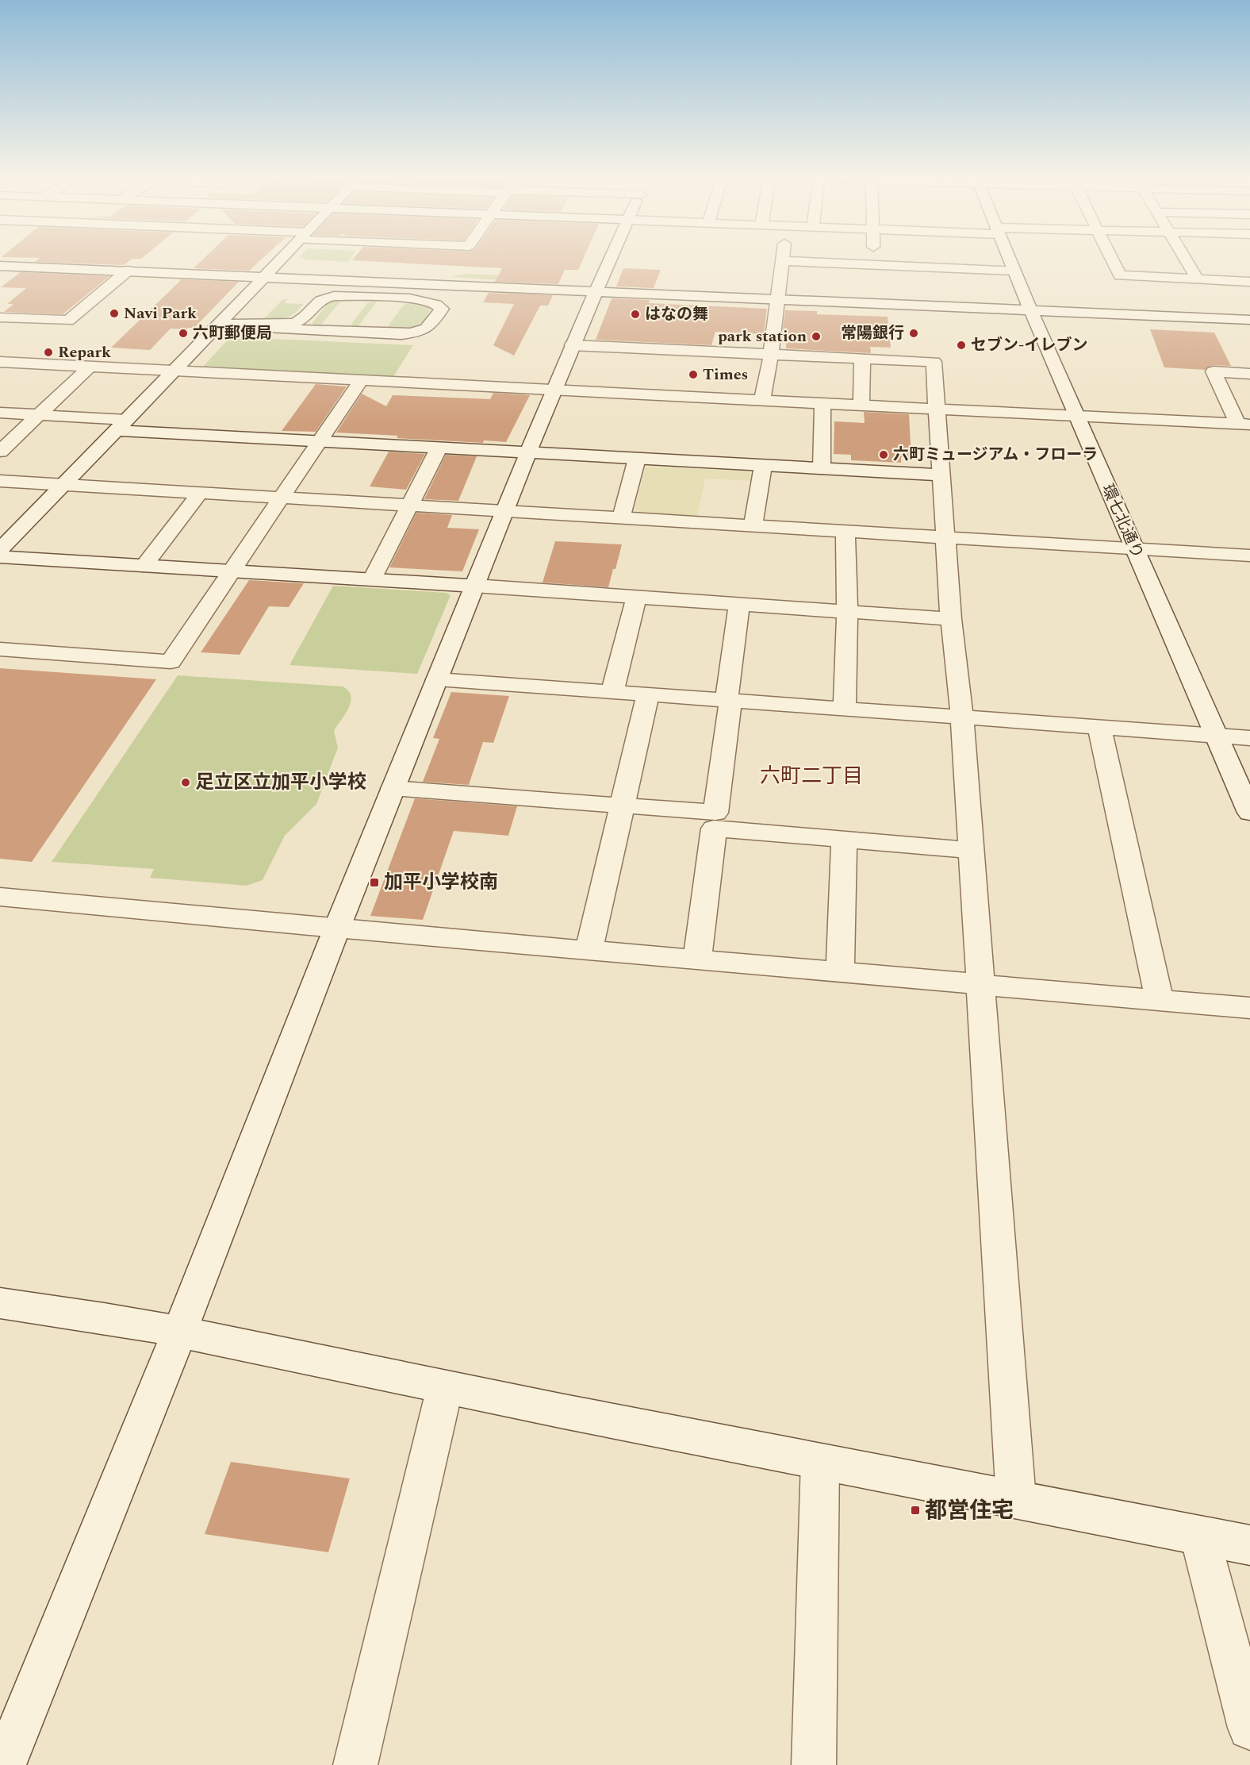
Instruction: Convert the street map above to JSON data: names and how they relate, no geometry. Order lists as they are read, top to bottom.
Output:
{
  "streets": {
    "street": ["環七北通り"]
  },
  "districts": ["六町二丁目"],
  "places": {
    "other": [
      "Navi Park",
      "はなの舞",
      "六町郵便局",
      "常陽銀行",
      "park station",
      "セブン-イレブン",
      "Repark",
      "Times",
      "六町ミュージアム・フローラ",
      "足立区立加平小学校"
    ],
    "transit": ["加平小学校南", "都営住宅"]
  }
}
